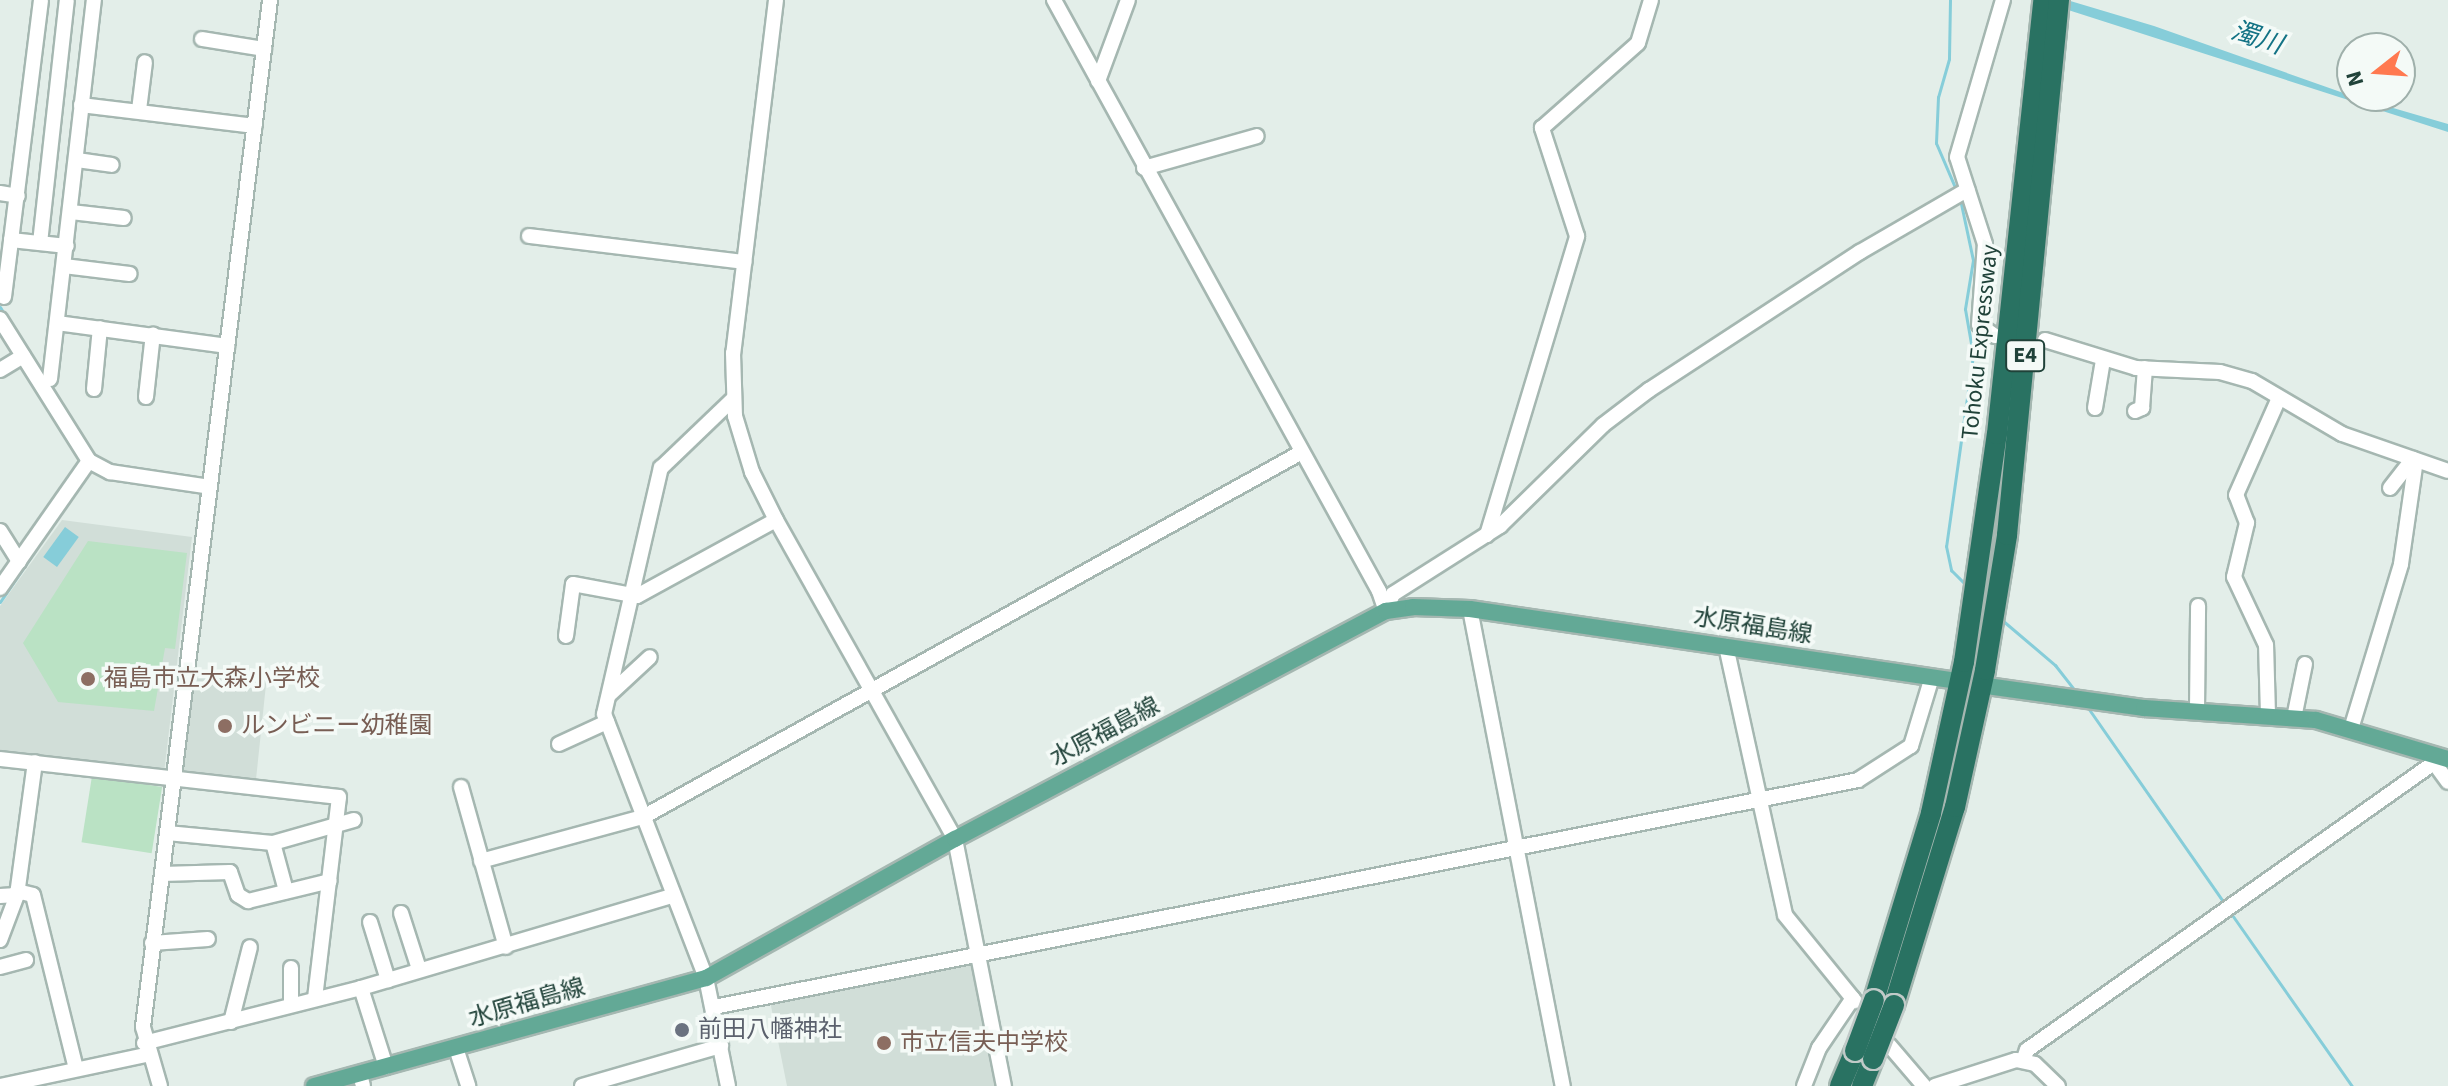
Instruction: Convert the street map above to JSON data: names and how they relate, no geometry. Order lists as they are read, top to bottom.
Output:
{
  "streets": {
    "highway": ["Tohoku Expressway", "E4"],
    "main road": ["水原福島線"]
  },
  "crossings": [
    ["Tohoku Expressway", "E4"]
  ],
  "water": ["濁川"],
  "places": [
    "福島市立大森小学校",
    "ルンビニー幼稚園",
    "前田八幡神社",
    "市立信夫中学校"
  ],
  "north": "left"
}
